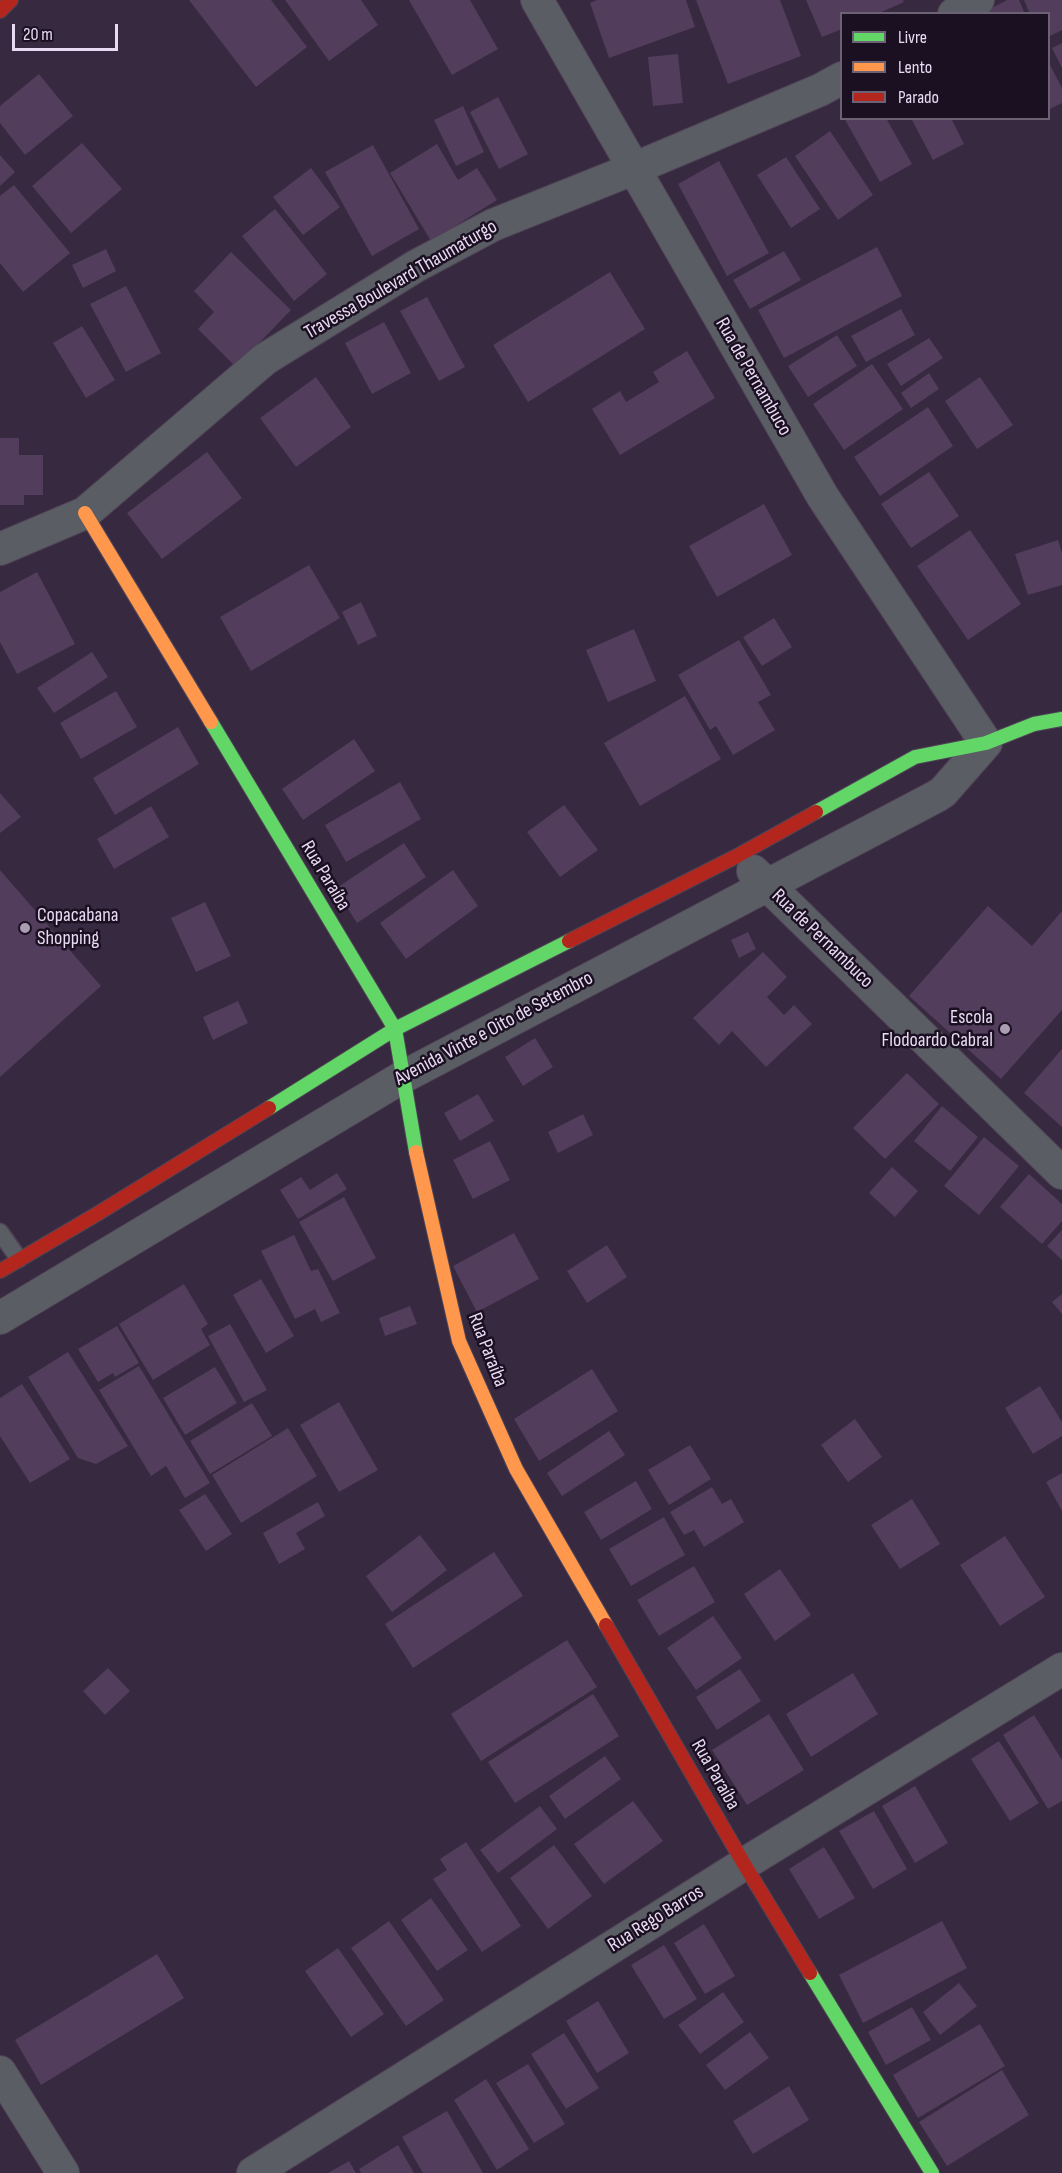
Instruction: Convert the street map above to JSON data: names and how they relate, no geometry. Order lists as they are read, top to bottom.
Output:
{
  "streets": {
    "street": [
      "Travessa Boulevard Thaumaturgo",
      "Rua de Pernambuco",
      "Rua Paraíba",
      "Avenida Vinte e Oito de Setembro",
      "Rua Rego Barros"
    ]
  },
  "crossings": [
    ["Travessa Boulevard Thaumaturgo", "Rua de Pernambuco"],
    ["Travessa Boulevard Thaumaturgo", "Rua Paraíba"],
    ["Rua de Pernambuco", "Avenida Vinte e Oito de Setembro"],
    ["Rua Paraíba", "Avenida Vinte e Oito de Setembro"],
    ["Rua Paraíba", "Rua Rego Barros"]
  ],
  "places": ["Copacabana Shopping", "Escola Flodoardo Cabral"],
  "legend": ["Livre", "Lento", "Parado"],
  "scale_bar": "20 m"
}
